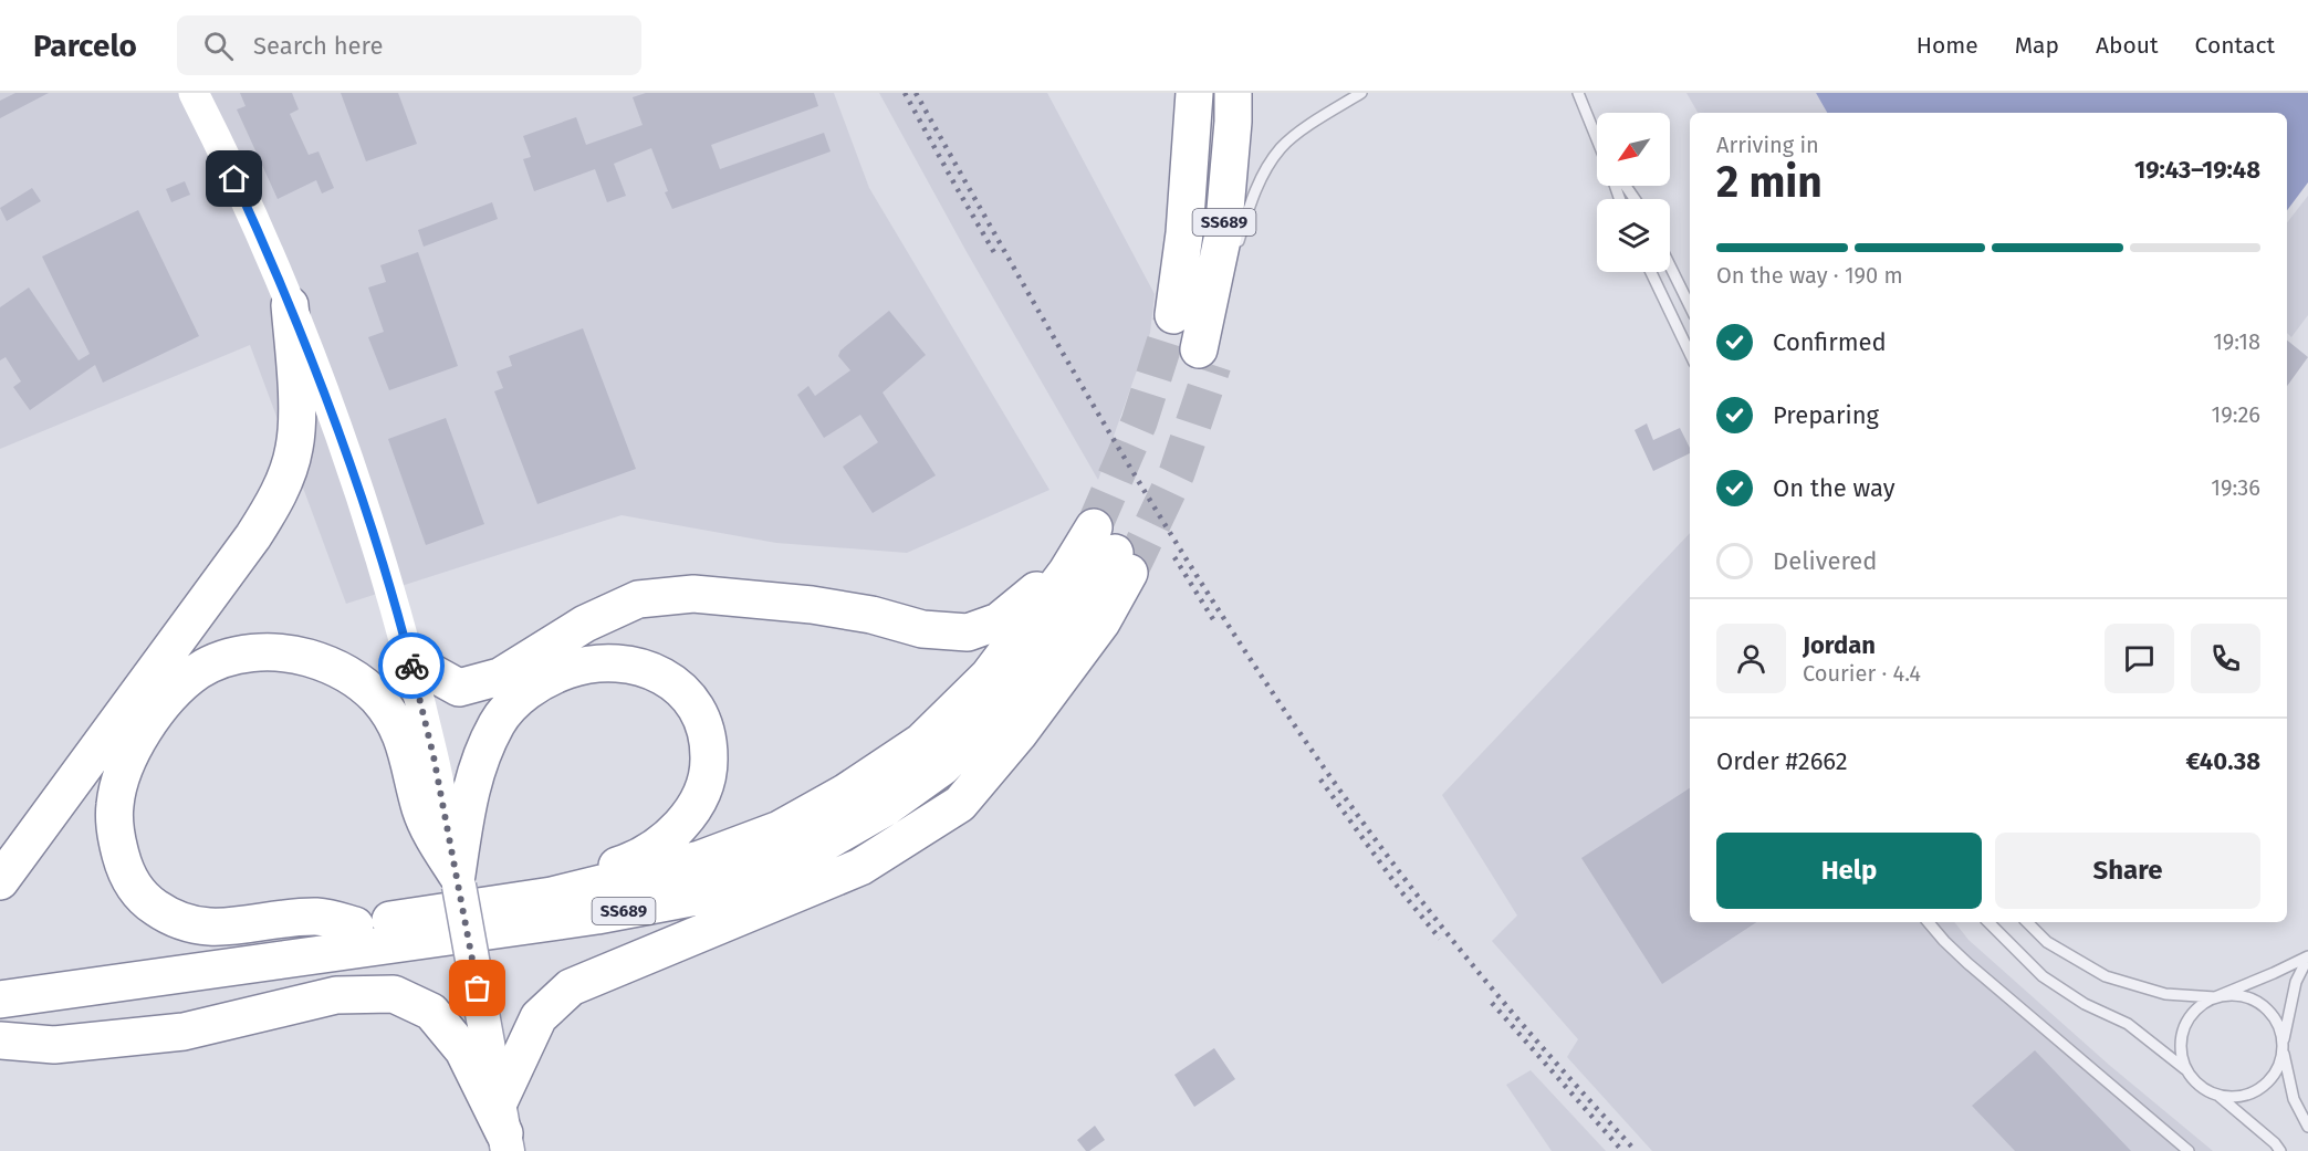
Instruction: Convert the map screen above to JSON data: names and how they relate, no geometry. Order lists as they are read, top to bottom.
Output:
{
  "streets": {
    "highway": ["SS689"]
  },
  "north": "bottom left",
  "page": {
    "header": "Parcelo",
    "search": "Search here",
    "nav": [
      "Home",
      "Map",
      "About",
      "Contact"
    ],
    "heading": ["2 min", "Arriving in", "19:43–19:48"],
    "panel": [
      "Jordan",
      "Courier · 4.4",
      "Order #2662",
      "€40.38"
    ],
    "bar": "On the way · 190 m",
    "list": [
      ["Confirmed", "19:18"],
      ["Preparing", "19:26"],
      ["On the way", "19:36"],
      "Delivered"
    ],
    "buttons": ["Help", "Share"]
  }
}
